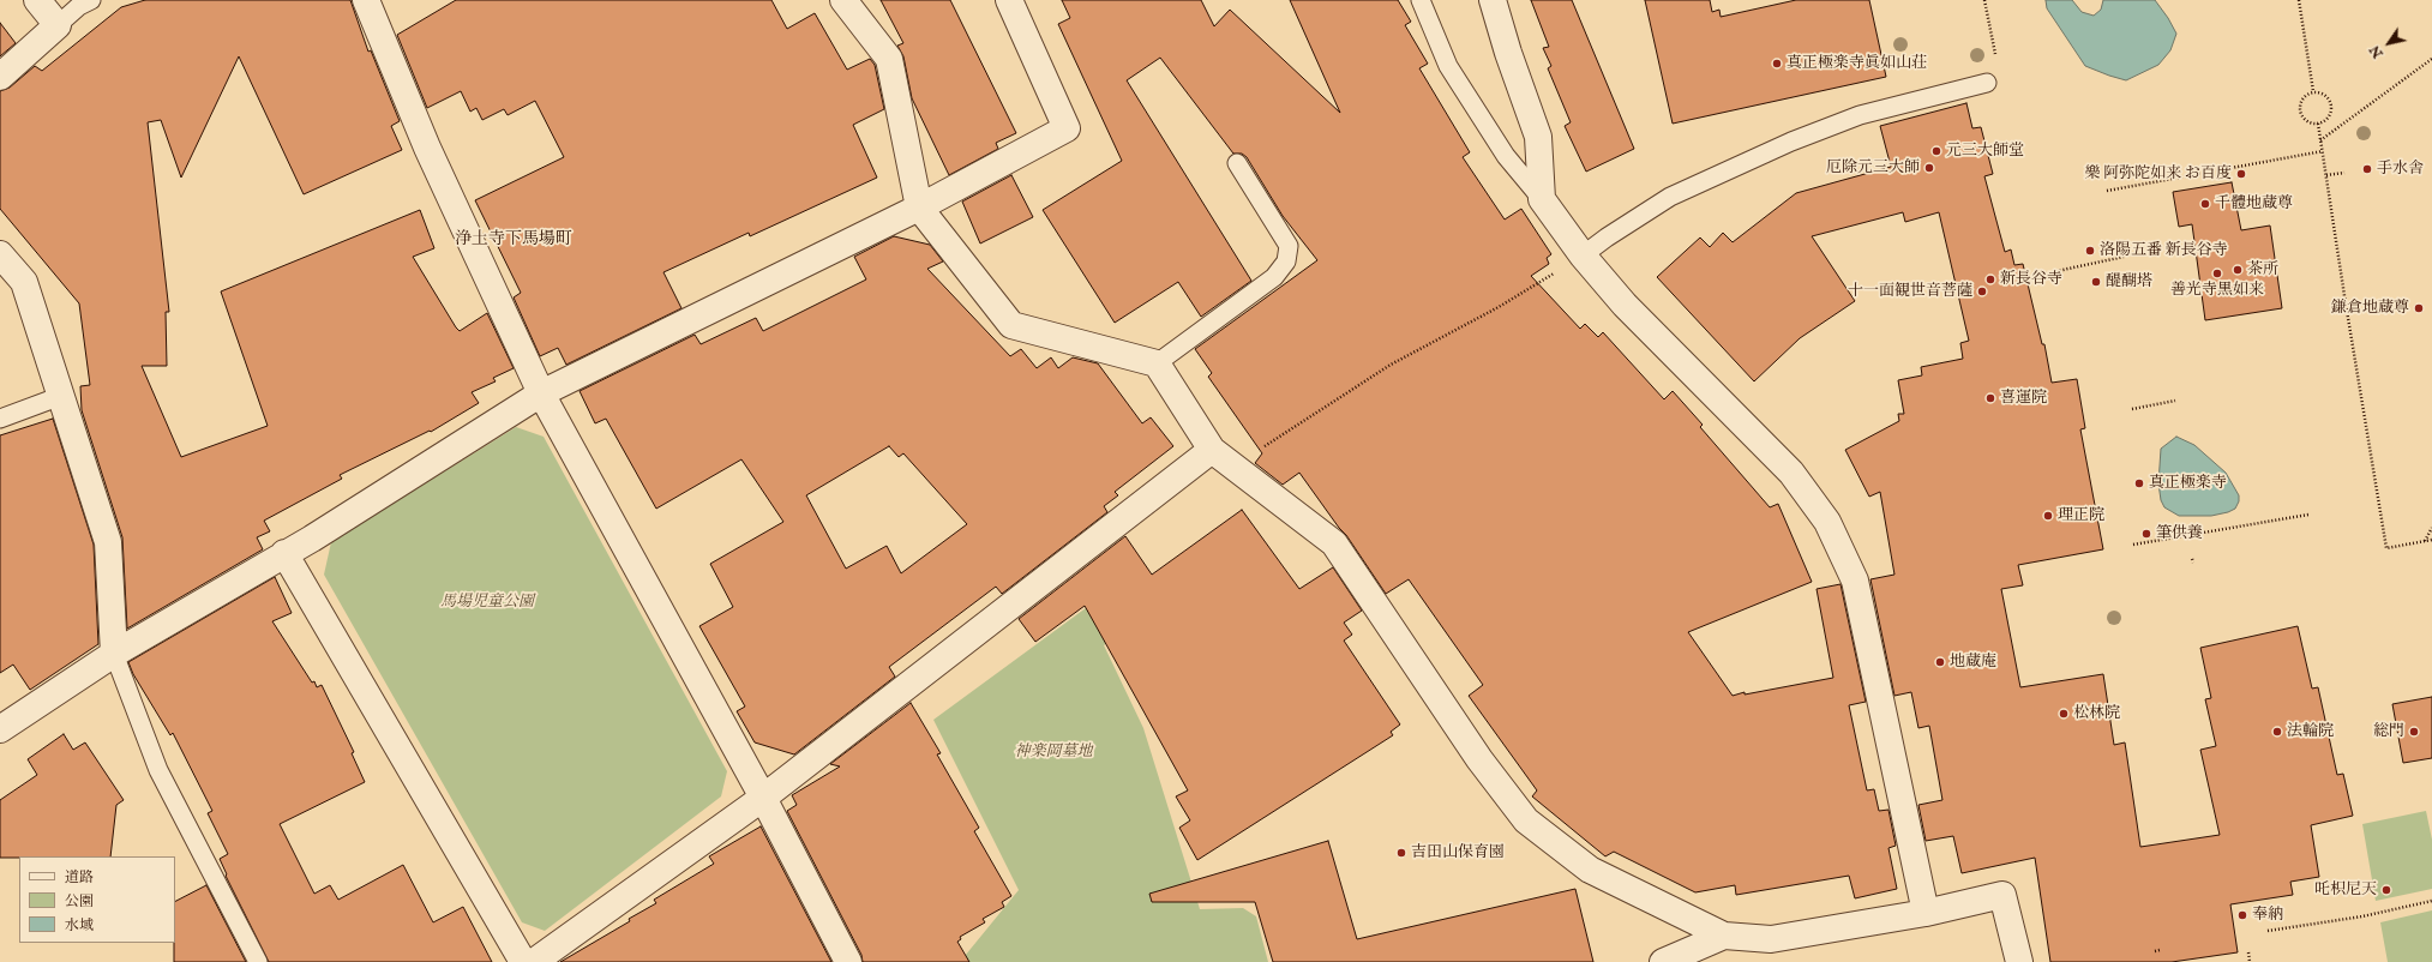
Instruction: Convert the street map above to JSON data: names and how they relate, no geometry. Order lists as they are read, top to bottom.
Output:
{
  "districts": ["浄土寺下馬場町"],
  "parks": ["馬場児童公園", "神楽岡墓地"],
  "places": [
    "真正極楽寺眞如山荘",
    "元三大師堂",
    "厄除元三大師",
    "手水舎",
    "樂 阿弥陀如来 お百度",
    "千體地蔵尊",
    "洛陽五番 新長谷寺",
    "茶所",
    "善光寺黒如来",
    "新長谷寺",
    "醍醐塔",
    "十一面観世音菩薩",
    "鎌倉地蔵尊",
    "喜運院",
    "真正極楽寺",
    "理正院",
    "筆供養",
    "地蔵庵",
    "松林院",
    "法輪院",
    "総門",
    "吉田山保育園",
    "吒枳尼天",
    "奉納"
  ],
  "legend": ["道路", "公園", "水域"],
  "north": "bottom left"
}
